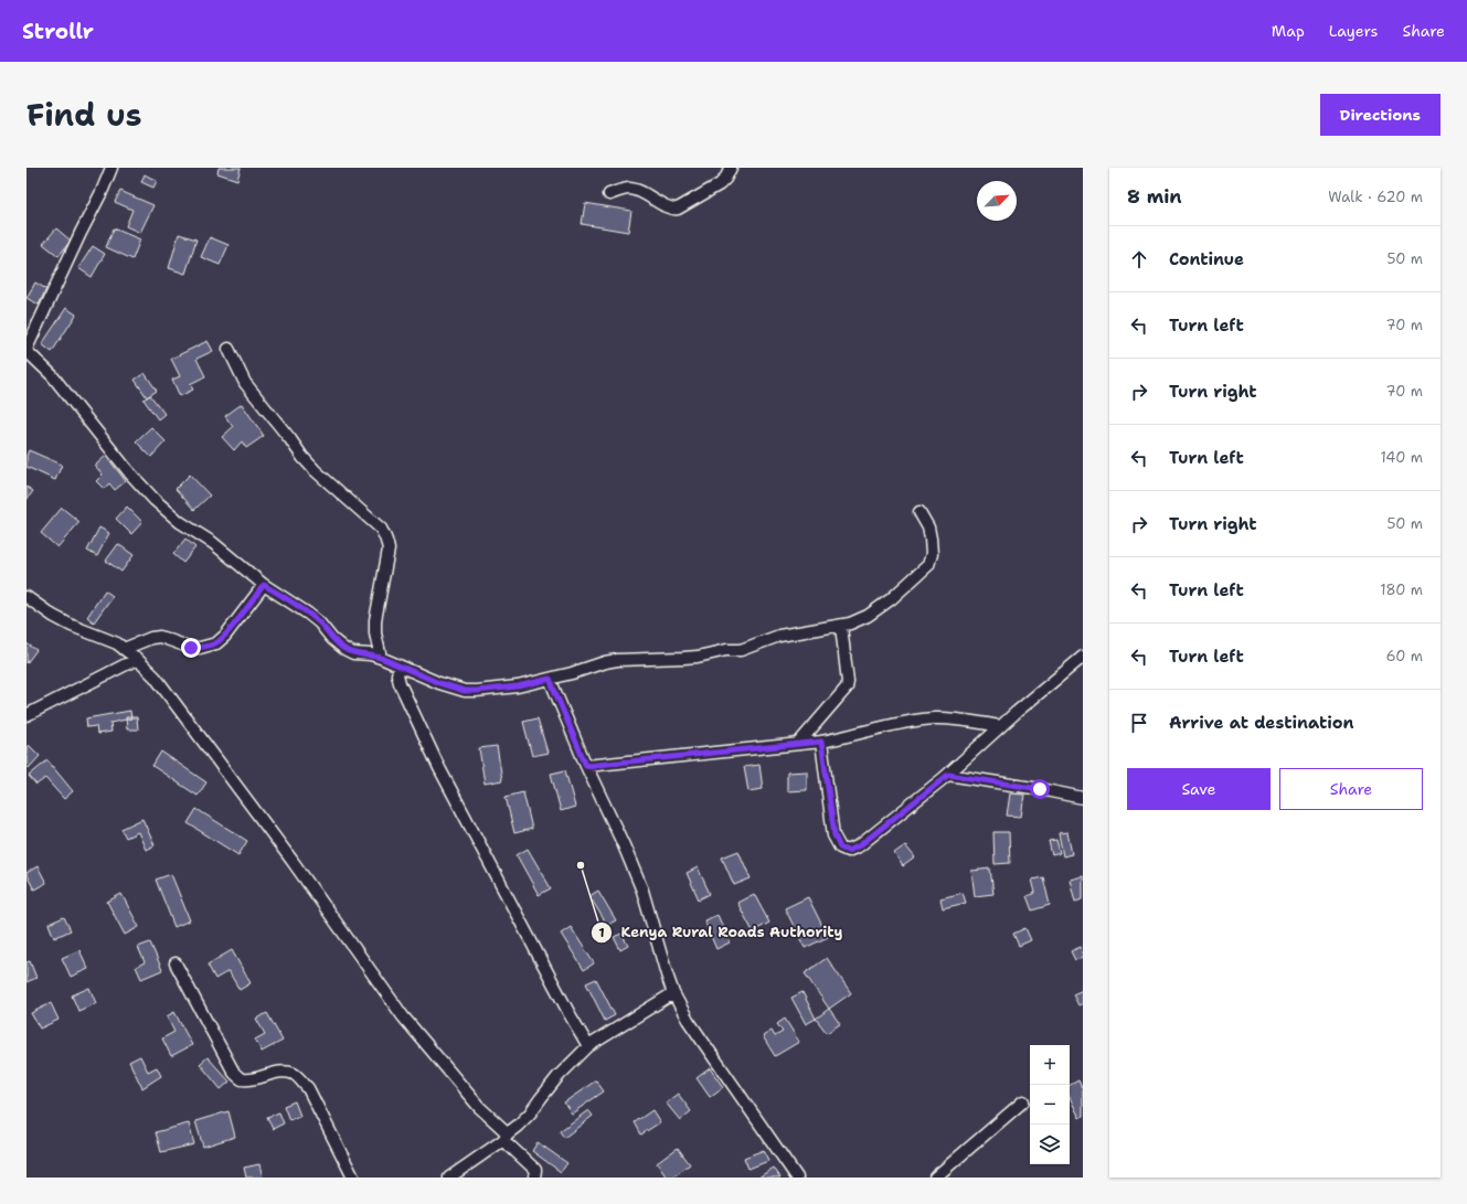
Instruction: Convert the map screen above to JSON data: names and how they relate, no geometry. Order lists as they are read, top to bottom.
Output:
{
  "places": ["Kenya Rural Roads Authority"],
  "north": "top right",
  "page": {
    "header": "Strollr",
    "nav": ["Map", "Layers", "Share"],
    "title": "Find us",
    "buttons": [
      "Directions",
      ["Save", "Share"]
    ],
    "heading": ["8 min", "Walk · 620 m"],
    "list": [
      ["Continue", "50 m"],
      ["Turn left", "70 m"],
      ["Turn right", "70 m"],
      ["Turn left", "140 m"],
      ["Turn right", "50 m"],
      ["Turn left", "180 m"],
      ["Turn left", "60 m"],
      "Arrive at destination"
    ],
    "map_buttons": ["+", "−"]
  }
}
